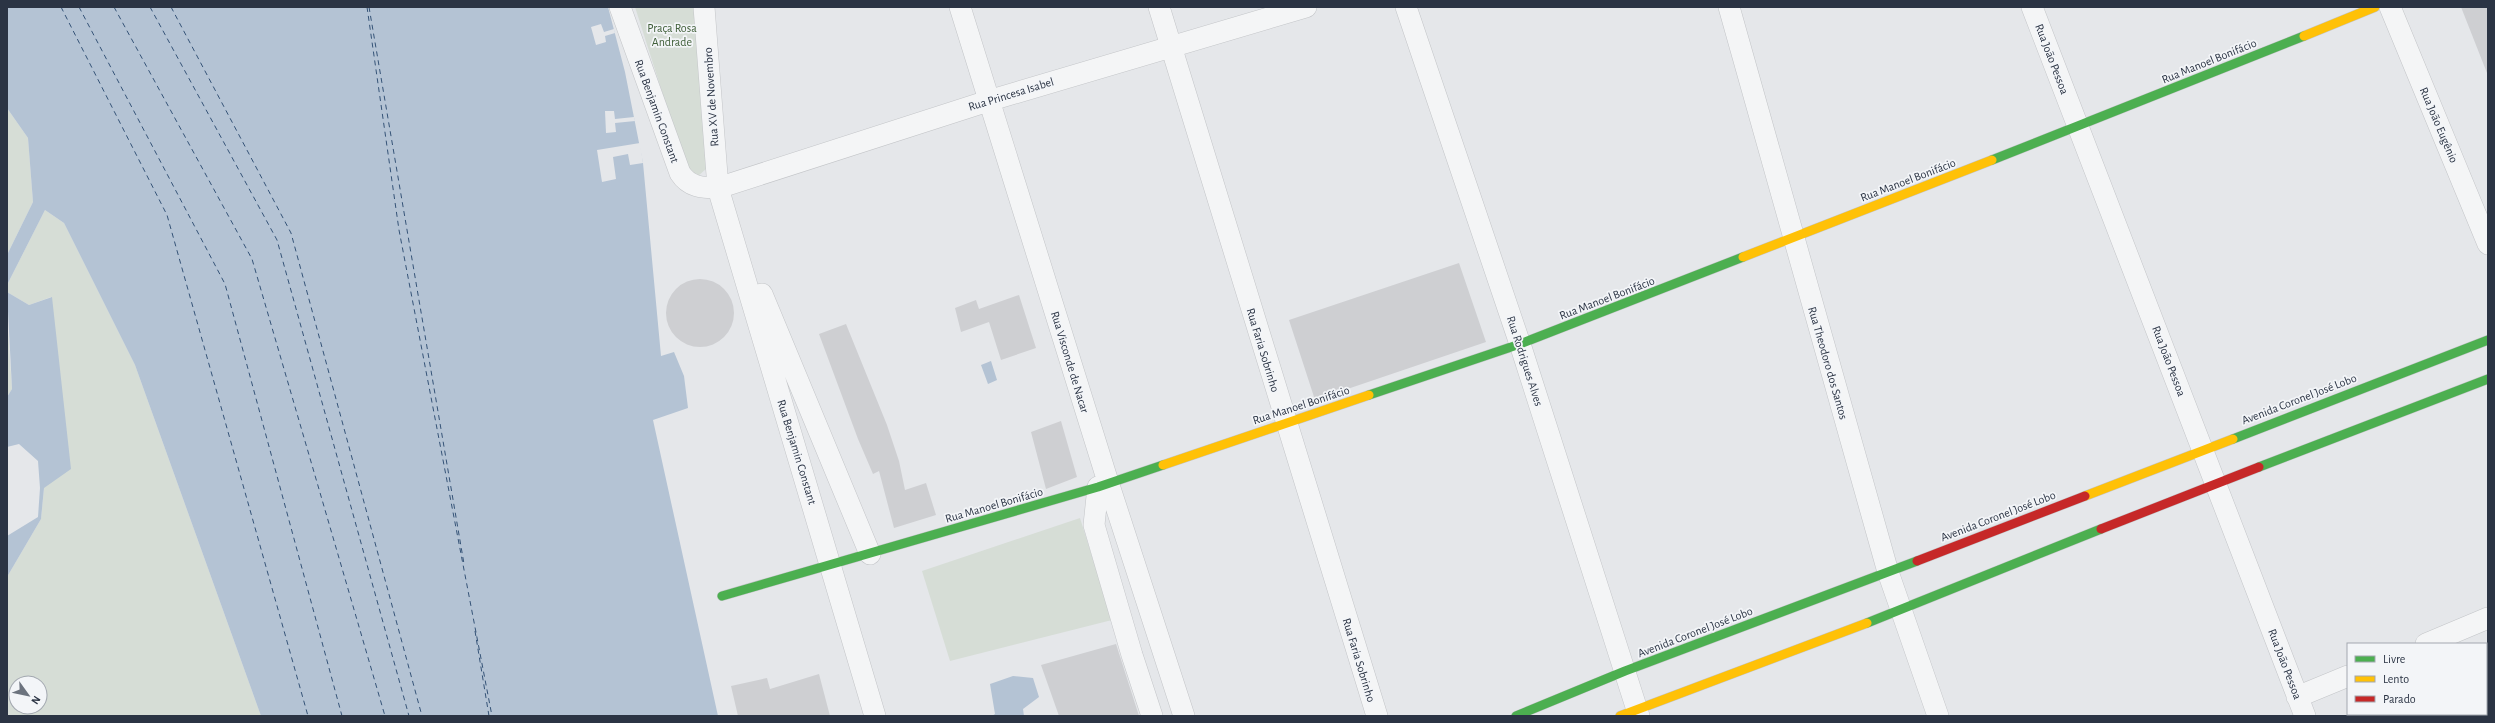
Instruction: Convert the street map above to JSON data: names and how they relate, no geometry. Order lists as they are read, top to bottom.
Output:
{
  "streets": {
    "street": [
      "Rua João Pessoa",
      "Rua Manoel Bonifácio",
      "Rua Princesa Isabel",
      "Rua XV de Novembro",
      "Rua Benjamin Constant",
      "Rua João Eugênio",
      "Rua Faria Sobrinho",
      "Rua Rodrigues Alves",
      "Rua Visconde de Nacar",
      "Rua Theodoro dos Santos",
      "Avenida Coronel José Lobo"
    ]
  },
  "crossings": [
    ["Rua João Pessoa", "Rua Manoel Bonifácio"],
    ["Rua João Pessoa", "Avenida Coronel José Lobo"],
    ["Rua Manoel Bonifácio", "Rua Benjamin Constant"],
    ["Rua Manoel Bonifácio", "Rua Faria Sobrinho"],
    ["Rua Manoel Bonifácio", "Rua Rodrigues Alves"],
    ["Rua Manoel Bonifácio", "Rua Visconde de Nacar"],
    ["Rua Manoel Bonifácio", "Rua Theodoro dos Santos"],
    ["Rua Princesa Isabel", "Rua XV de Novembro"],
    ["Rua Princesa Isabel", "Rua Benjamin Constant"],
    ["Rua Princesa Isabel", "Rua Faria Sobrinho"],
    ["Rua Princesa Isabel", "Rua Visconde de Nacar"],
    ["Rua XV de Novembro", "Rua Benjamin Constant"],
    ["Rua Rodrigues Alves", "Avenida Coronel José Lobo"],
    ["Rua Theodoro dos Santos", "Avenida Coronel José Lobo"]
  ],
  "parks": ["Praça Rosa Andrade"],
  "legend": ["Livre", "Lento", "Parado"],
  "north": "bottom right"
}
